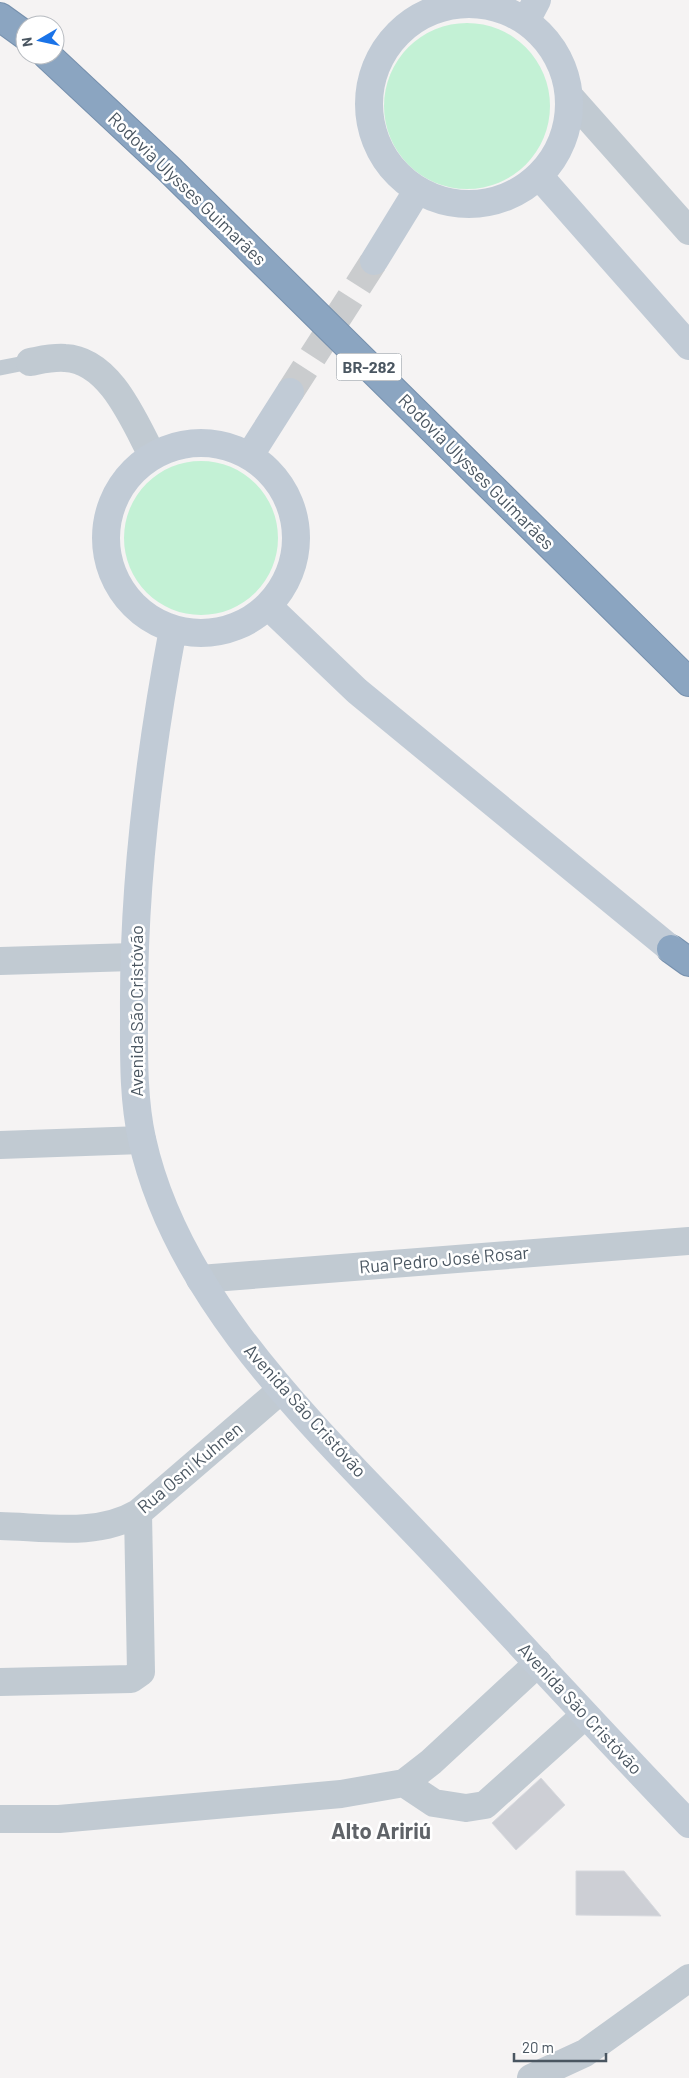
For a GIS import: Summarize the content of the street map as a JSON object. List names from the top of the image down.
{
  "streets": {
    "highway": ["Rodovia Ulysses Guimarães", "BR-282"],
    "main road": ["Avenida São Cristóvão"],
    "street": ["Rua Pedro José Rosar", "Rua Osni Kuhnen"]
  },
  "crossings": [
    ["Avenida São Cristóvão", "Rua Pedro José Rosar"],
    ["Avenida São Cristóvão", "Rua Osni Kuhnen"]
  ],
  "districts": ["Alto Aririú"],
  "scale_bar": "20 m",
  "north": "left"
}
